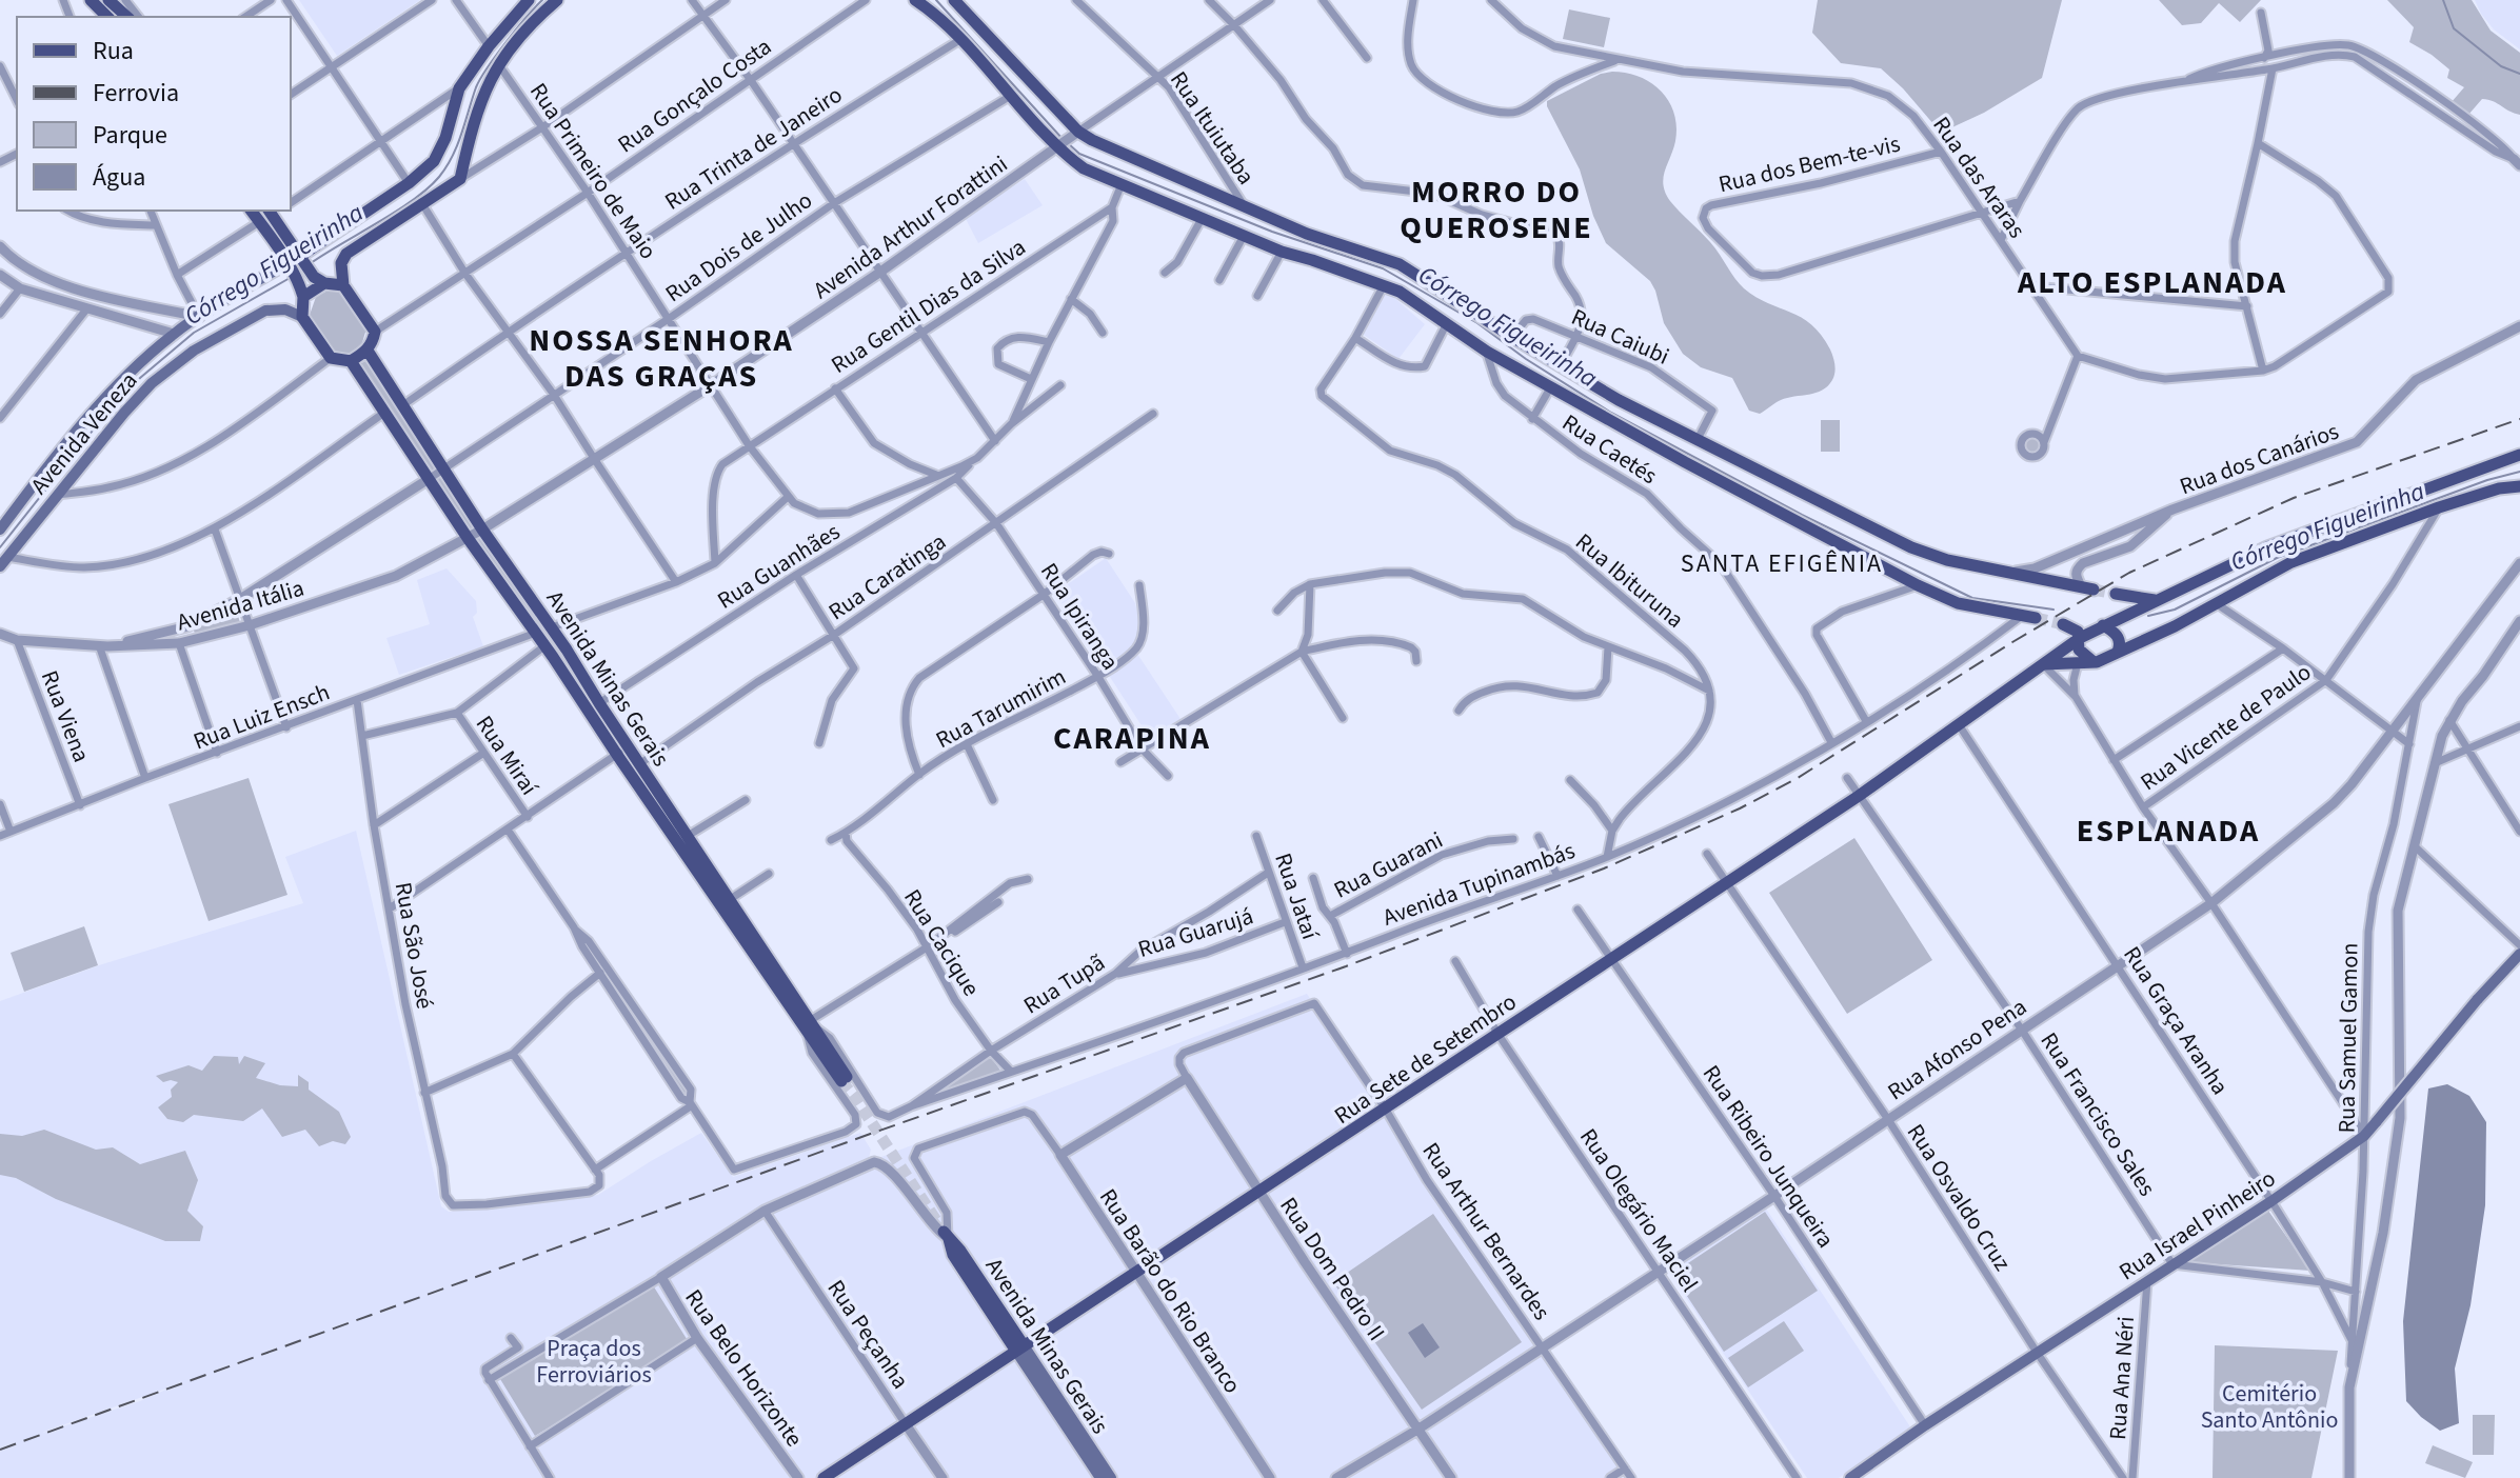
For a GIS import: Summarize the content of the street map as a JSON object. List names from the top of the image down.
{
  "streets": {
    "main road": [
      "Avenida Veneza",
      "Avenida Minas Gerais",
      "Rua Sete de Setembro",
      "Rua Israel Pinheiro"
    ],
    "street": [
      "Rua Gonçalo Costa",
      "Rua Ituiutaba",
      "Rua Trinta de Janeiro",
      "Rua dos Bem-te-vis",
      "Rua Primeiro de Maio",
      "Rua das Araras",
      "Avenida Arthur Forattini",
      "Rua Dois de Julho",
      "Rua Gentil Dias da Silva",
      "Rua Caiubi",
      "Rua Caetés",
      "Rua dos Canários",
      "Rua Guanhães",
      "Rua Caratinga",
      "Rua Ibituruna",
      "Avenida Itália",
      "Rua Ipiranga",
      "Rua Tarumirim",
      "Rua Viena",
      "Rua Luiz Ensch",
      "Rua Vicente de Paulo",
      "Rua Miraí",
      "Rua Guarani",
      "Avenida Tupinambás",
      "Rua Jataí",
      "Rua Guarujá",
      "Rua Cacique",
      "Rua São José",
      "Rua Tupã",
      "Rua Graça Aranha",
      "Rua Samuel Gamon",
      "Rua Afonso Pena",
      "Rua Francisco Sales",
      "Rua Ribeiro Junqueira",
      "Rua Osvaldo Cruz",
      "Rua Olegário Maciel",
      "Rua Arthur Bernardes",
      "Rua Dom Pedro II",
      "Rua Barão do Rio Branco",
      "Rua Peçanha",
      "Rua Belo Horizonte",
      "Rua Ana Néri"
    ]
  },
  "crossings": [
    ["Rua Gonçalo Costa", "Rua Primeiro de Maio"],
    ["Rua Gonçalo Costa", "Avenida Veneza"],
    ["Rua Gonçalo Costa", "Avenida Minas Gerais"],
    ["Rua Trinta de Janeiro", "Rua Primeiro de Maio"],
    ["Rua Trinta de Janeiro", "Avenida Minas Gerais"],
    ["Rua dos Bem-te-vis", "Rua das Araras"],
    ["Rua Primeiro de Maio", "Avenida Arthur Forattini"],
    ["Rua Primeiro de Maio", "Rua Dois de Julho"],
    ["Rua Primeiro de Maio", "Rua Gentil Dias da Silva"],
    ["Avenida Arthur Forattini", "Avenida Itália"],
    ["Avenida Arthur Forattini", "Avenida Minas Gerais"],
    ["Rua Dois de Julho", "Avenida Itália"],
    ["Rua Dois de Julho", "Avenida Minas Gerais"],
    ["Avenida Veneza", "Avenida Minas Gerais"],
    ["Rua Caetés", "Avenida Tupinambás"],
    ["Rua Guanhães", "Rua Ipiranga"],
    ["Rua Guanhães", "Avenida Minas Gerais"],
    ["Rua Caratinga", "Rua Ipiranga"],
    ["Rua Caratinga", "Avenida Minas Gerais"],
    ["Avenida Itália", "Avenida Minas Gerais"],
    ["Avenida Itália", "Rua Viena"],
    ["Rua Ipiranga", "Rua Tarumirim"],
    ["Avenida Minas Gerais", "Rua Luiz Ensch"],
    ["Avenida Minas Gerais", "Rua Tupã"],
    ["Avenida Minas Gerais", "Rua Sete de Setembro"],
    ["Avenida Minas Gerais", "Rua Barão do Rio Branco"],
    ["Avenida Minas Gerais", "Rua Peçanha"],
    ["Rua Tarumirim", "Rua Cacique"],
    ["Rua Viena", "Rua Luiz Ensch"],
    ["Rua Luiz Ensch", "Rua São José"],
    ["Rua Vicente de Paulo", "Rua Sete de Setembro"],
    ["Avenida Tupinambás", "Rua Jataí"],
    ["Avenida Tupinambás", "Rua Cacique"],
    ["Avenida Tupinambás", "Rua Tupã"],
    ["Rua Jataí", "Rua Guarujá"],
    ["Rua Jataí", "Rua Tupã"],
    ["Rua Guarujá", "Rua Tupã"],
    ["Rua Cacique", "Rua Tupã"],
    ["Rua Graça Aranha", "Rua Samuel Gamon"],
    ["Rua Graça Aranha", "Rua Afonso Pena"],
    ["Rua Graça Aranha", "Rua Sete de Setembro"],
    ["Rua Graça Aranha", "Rua Israel Pinheiro"],
    ["Rua Samuel Gamon", "Rua Afonso Pena"],
    ["Rua Samuel Gamon", "Rua Israel Pinheiro"],
    ["Rua Afonso Pena", "Rua Francisco Sales"],
    ["Rua Afonso Pena", "Rua Ribeiro Junqueira"],
    ["Rua Afonso Pena", "Rua Osvaldo Cruz"],
    ["Rua Afonso Pena", "Rua Olegário Maciel"],
    ["Rua Afonso Pena", "Rua Arthur Bernardes"],
    ["Rua Afonso Pena", "Rua Dom Pedro II"],
    ["Rua Sete de Setembro", "Rua Francisco Sales"],
    ["Rua Sete de Setembro", "Rua Ribeiro Junqueira"],
    ["Rua Sete de Setembro", "Rua Osvaldo Cruz"],
    ["Rua Sete de Setembro", "Rua Olegário Maciel"],
    ["Rua Sete de Setembro", "Rua Arthur Bernardes"],
    ["Rua Sete de Setembro", "Rua Dom Pedro II"],
    ["Rua Sete de Setembro", "Rua Barão do Rio Branco"],
    ["Rua Sete de Setembro", "Rua Peçanha"],
    ["Rua Francisco Sales", "Rua Israel Pinheiro"],
    ["Rua Ribeiro Junqueira", "Rua Israel Pinheiro"],
    ["Rua Osvaldo Cruz", "Rua Israel Pinheiro"],
    ["Rua Israel Pinheiro", "Rua Ana Néri"],
    ["Rua Arthur Bernardes", "Rua Dom Pedro II"]
  ],
  "districts": [
    "MORRO DO QUEROSENE",
    "ALTO ESPLANADA",
    "NOSSA SENHORA DAS GRAÇAS",
    "SANTA EFIGÊNIA",
    "CARAPINA",
    "ESPLANADA"
  ],
  "water": ["Córrego Figueirinha"],
  "parks": ["Praça dos Ferroviários", "Cemitério Santo Antônio"],
  "legend": [
    "Rua",
    "Ferrovia",
    "Parque",
    "Água"
  ]
}
